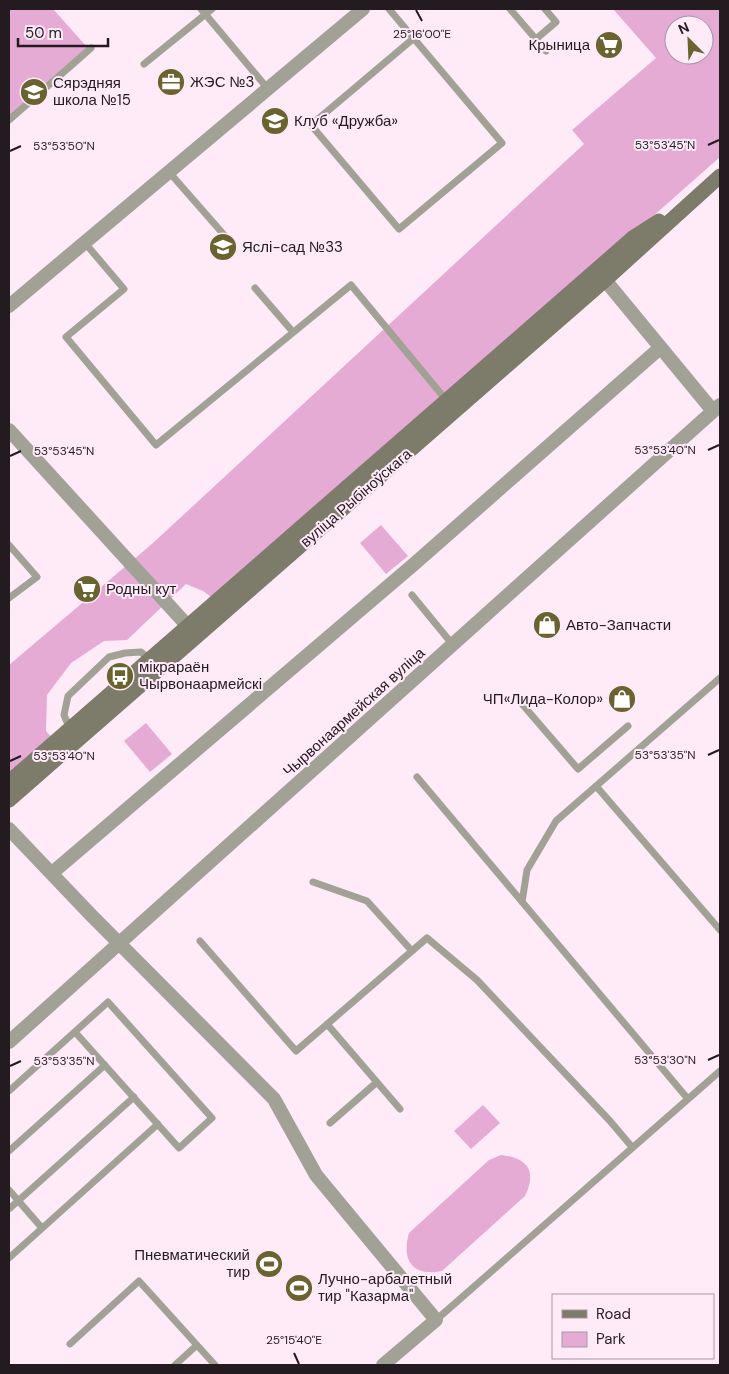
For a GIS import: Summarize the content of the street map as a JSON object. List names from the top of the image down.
{
  "streets": {
    "main road": ["вуліца Рыбіноўскага"],
    "street": ["Чырвонаармейская вуліца"]
  },
  "places": {
    "supermarket": ["Крыница", "Родны кут"],
    "office": ["ЖЭС №3"],
    "school or university": ["Сярэдняя школа №15", "Клуб «Дружба»", "Яслі-сад №33"],
    "shop": ["Авто-Запчасти", "ЧП«Лида-Колор»"],
    "bus stop": ["мікрараён Чырвонаармейскі"],
    "sports": ["Пневматический тир", "Лучно-арбалетный тир \"Казарма\""]
  },
  "legend": ["Road", "Park"],
  "scale_bar": "50 m",
  "north": "top left",
  "coordinates": [
    "25°16'00\"E",
    "53°53'45\"N",
    "53°53'50\"N",
    "53°53'40\"N",
    "53°53'35\"N",
    "53°53'30\"N",
    "25°15'40\"E"
  ]
}
